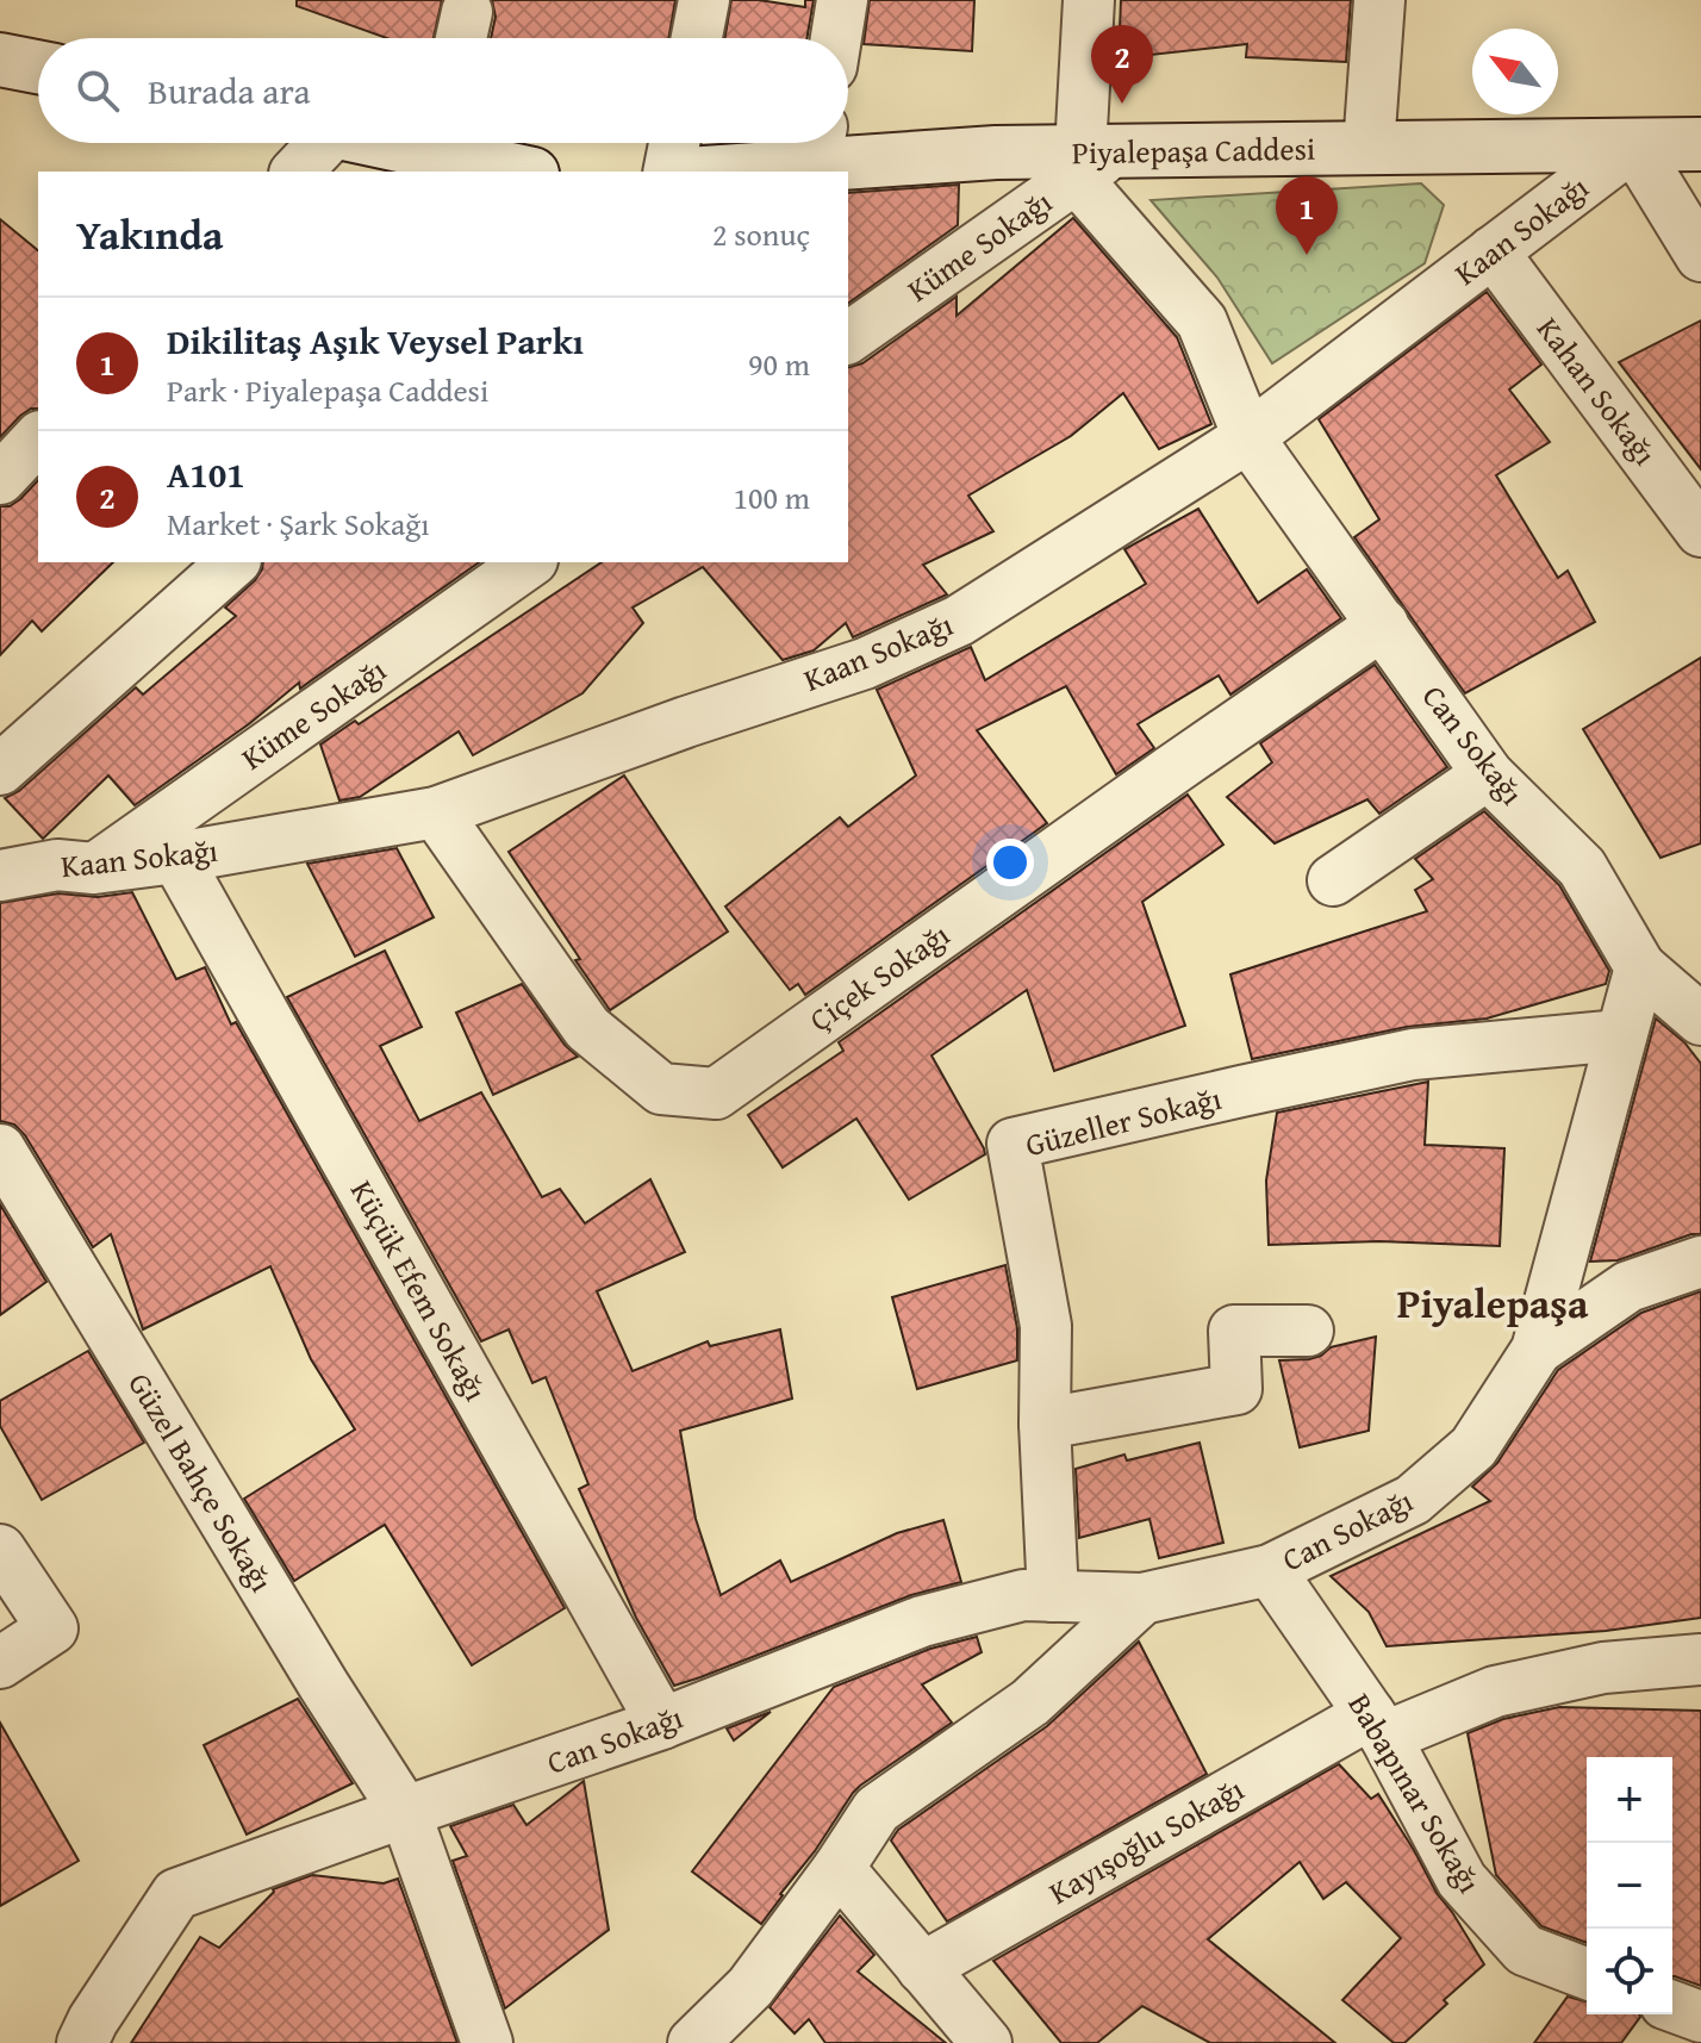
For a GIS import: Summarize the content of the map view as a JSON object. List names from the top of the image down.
{
  "streets": {
    "street": [
      "Piyalepaşa Caddesi",
      "Kaan Sokağı",
      "Küme Sokağı",
      "Kahan Sokağı",
      "Can Sokağı",
      "Çiçek Sokağı",
      "Güzeller Sokağı",
      "Küçük Efem Sokağı",
      "Güzel Bahçe Sokağı",
      "Babapınar Sokağı",
      "Kayışoğlu Sokağı"
    ]
  },
  "crossings": [
    ["Piyalepaşa Caddesi", "Kaan Sokağı"],
    ["Piyalepaşa Caddesi", "Küme Sokağı"],
    ["Piyalepaşa Caddesi", "Can Sokağı"],
    ["Kaan Sokağı", "Küme Sokağı"],
    ["Kaan Sokağı", "Kahan Sokağı"],
    ["Kaan Sokağı", "Can Sokağı"],
    ["Kaan Sokağı", "Çiçek Sokağı"],
    ["Kaan Sokağı", "Küçük Efem Sokağı"],
    ["Küme Sokağı", "Can Sokağı"],
    ["Can Sokağı", "Çiçek Sokağı"],
    ["Can Sokağı", "Güzeller Sokağı"],
    ["Can Sokağı", "Küçük Efem Sokağı"],
    ["Can Sokağı", "Güzel Bahçe Sokağı"],
    ["Can Sokağı", "Babapınar Sokağı"],
    ["Babapınar Sokağı", "Kayışoğlu Sokağı"]
  ],
  "districts": ["Piyalepaşa"],
  "north": "top left",
  "page": {
    "pins": ["2", "1"],
    "search": "Burada ara",
    "heading": ["Yakında", "2 sonuç"],
    "list": [
      {
        "mark": "1",
        "name": "Dikilitaş Aşık Veysel Parkı",
        "note": "Park · Piyalepaşa Caddesi",
        "value": "90 m"
      },
      {
        "mark": "2",
        "name": "A101",
        "note": "Market · Şark Sokağı",
        "value": "100 m"
      }
    ],
    "map_buttons": ["+", "−"]
  }
}
